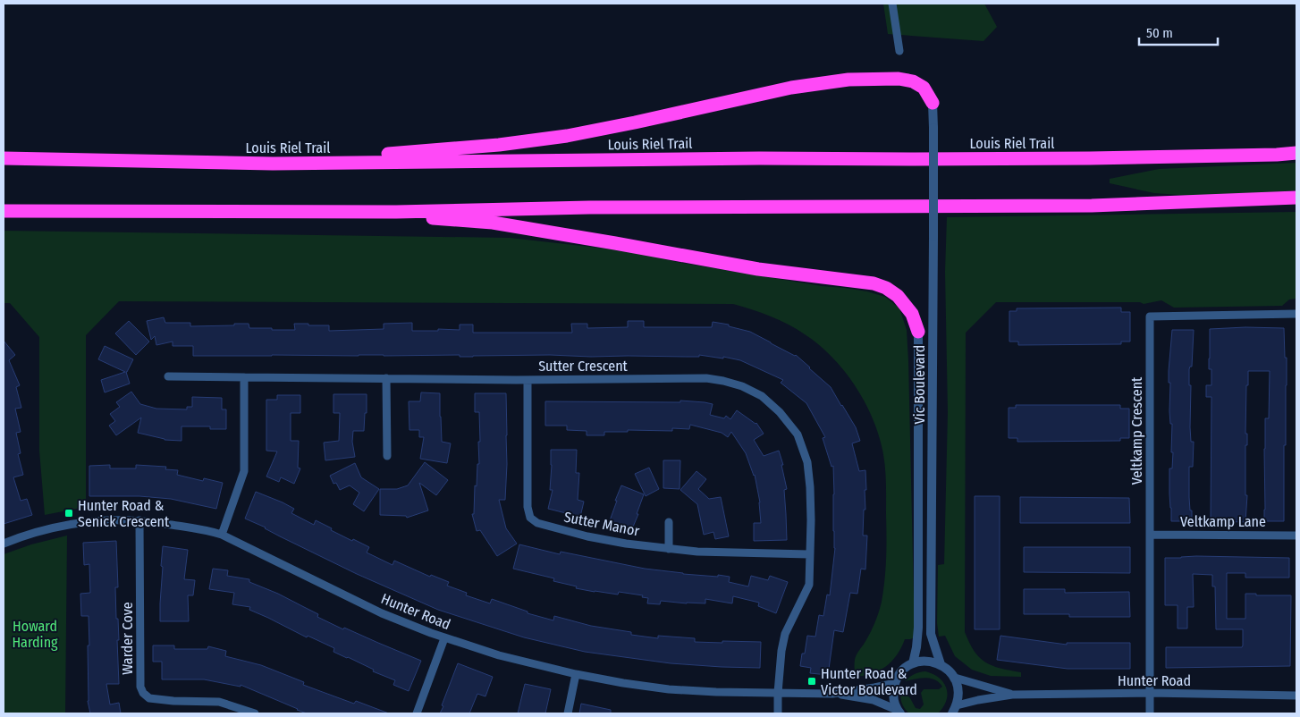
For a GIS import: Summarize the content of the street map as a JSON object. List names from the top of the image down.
{
  "streets": {
    "highway": ["Louis Riel Trail"],
    "street": [
      "Sutter Crescent",
      "Vic Boulevard",
      "Veltkamp Crescent",
      "Veltkamp Lane",
      "Sutter Manor",
      "Hunter Road",
      "Warder Cove"
    ]
  },
  "crossings": [
    ["Sutter Crescent", "Sutter Manor"],
    ["Sutter Crescent", "Hunter Road"],
    ["Veltkamp Crescent", "Veltkamp Lane"],
    ["Veltkamp Crescent", "Hunter Road"],
    ["Hunter Road", "Warder Cove"]
  ],
  "parks": ["Howard Harding"],
  "places": {
    "transit": ["Hunter Road & Senick Crescent", "Hunter Road & Victor Boulevard"]
  },
  "scale_bar": "50 m"
}
